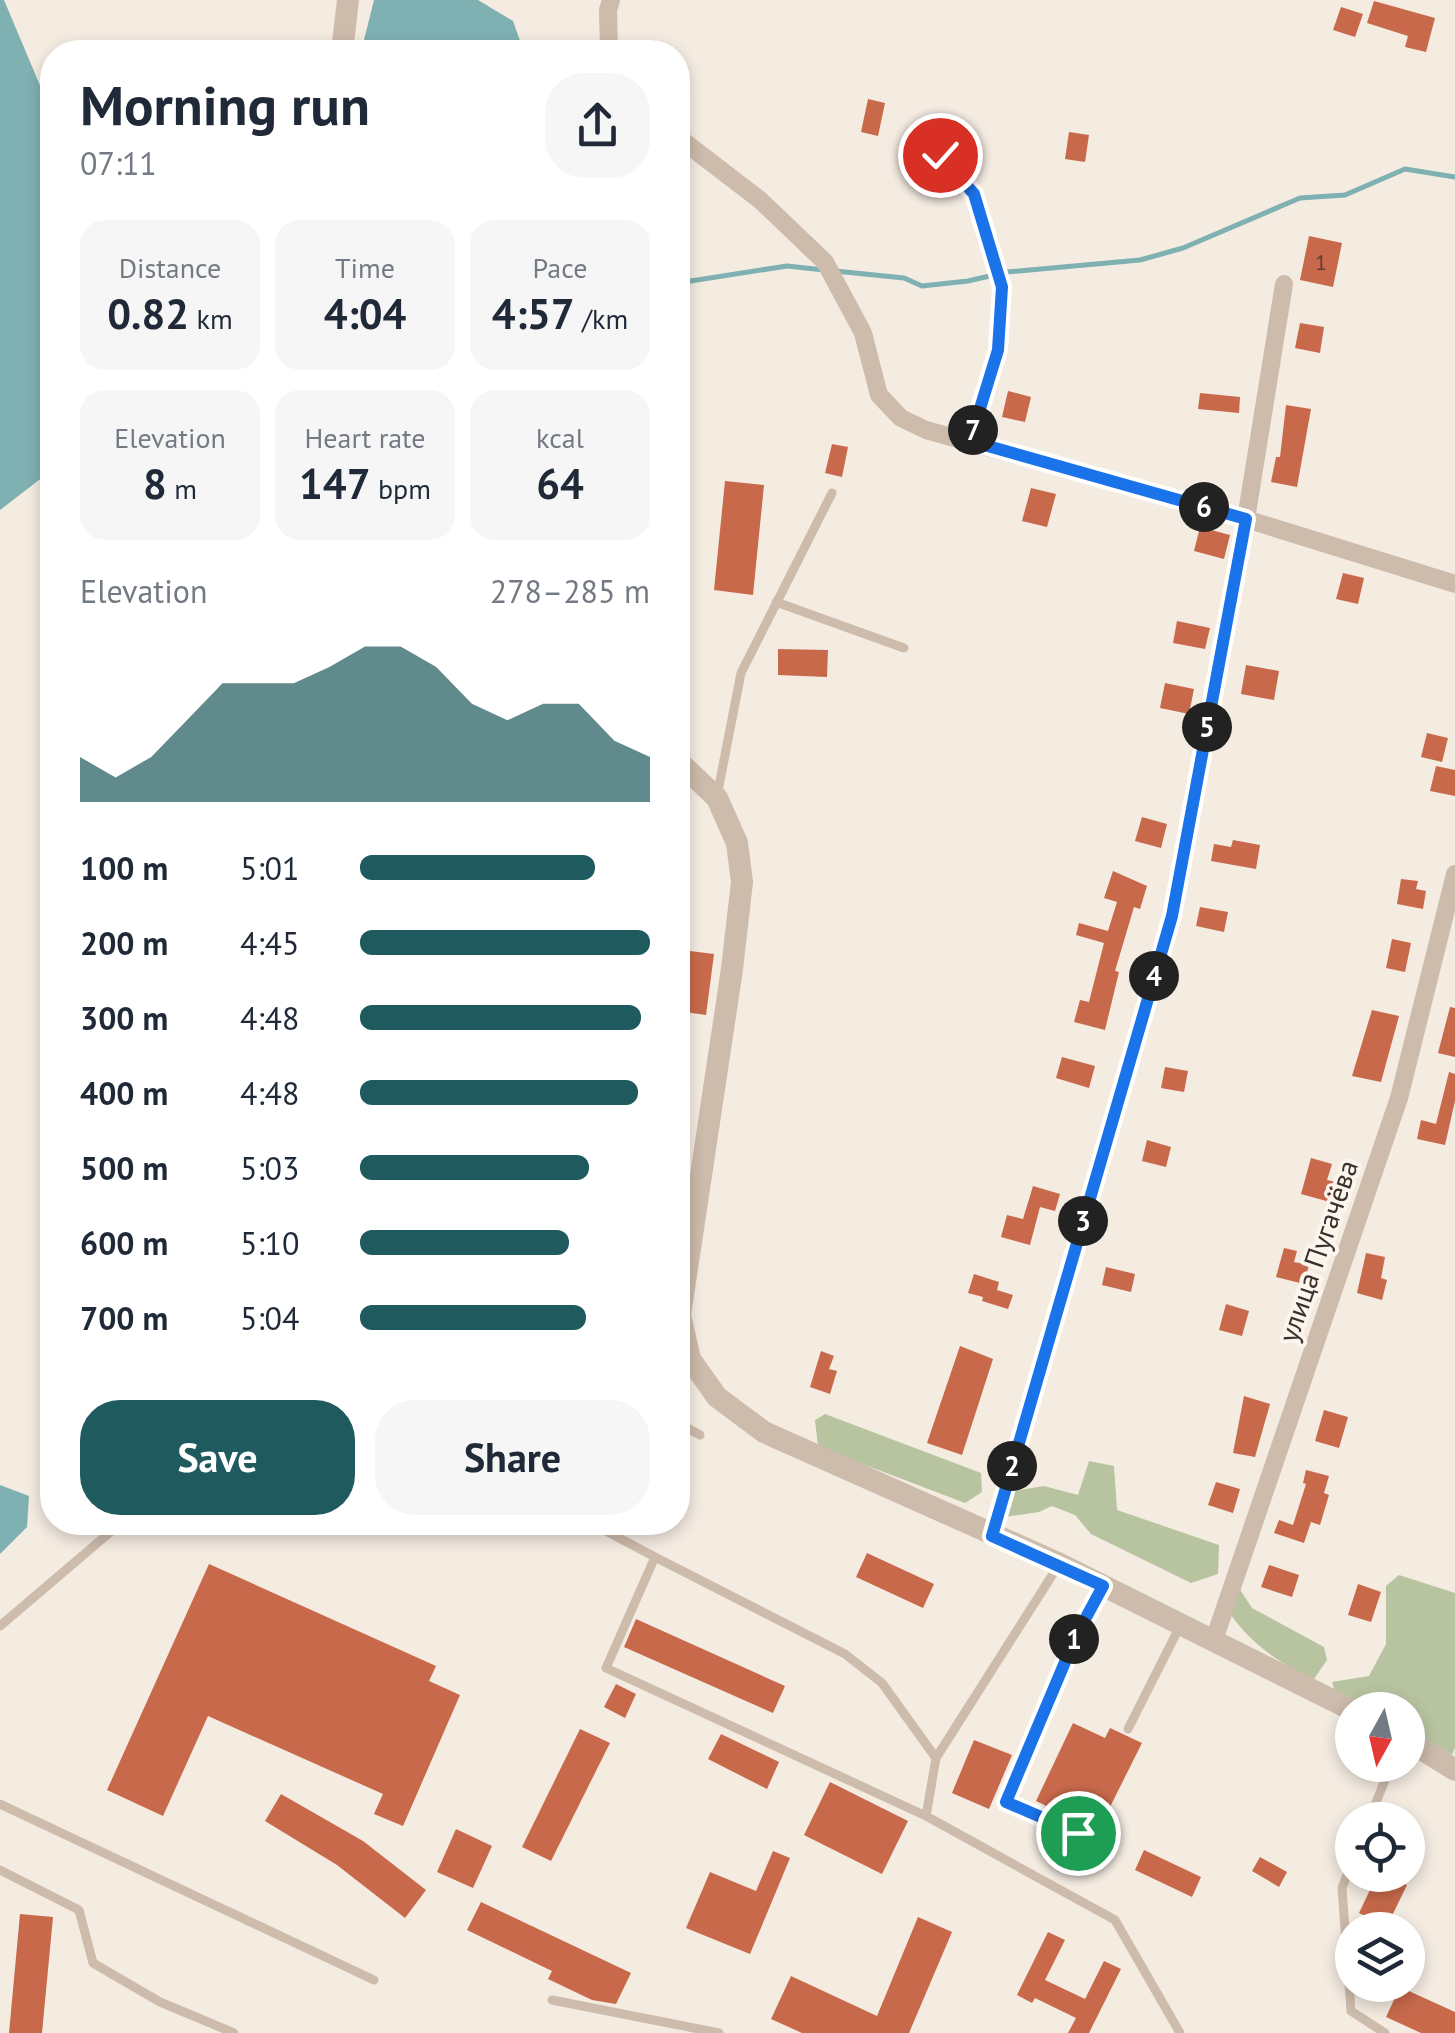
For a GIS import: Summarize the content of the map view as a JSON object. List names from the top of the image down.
{
  "streets": {
    "street": ["улица Пугачёва"]
  },
  "house_numbers": ["1"],
  "north": "bottom",
  "page": {
    "heading": ["Morning run", "07:11"],
    "stats": [
      ["Distance", "0.82 km"],
      ["Time", "4:04"],
      ["Pace", "4:57 /km"],
      ["Elevation", "8 m"],
      ["Heart rate", "147 bpm"],
      ["kcal", "64"]
    ],
    "pins": [
      "7",
      "6",
      "5",
      "4",
      "3",
      "2",
      "1"
    ],
    "chart": ["Elevation", "278–285 m"],
    "list": [
      {
        "name": "100 m",
        "note": "5:01"
      },
      {
        "name": "200 m",
        "note": "4:45"
      },
      {
        "name": "300 m",
        "note": "4:48"
      },
      {
        "name": "400 m",
        "note": "4:48"
      },
      {
        "name": "500 m",
        "note": "5:03"
      },
      {
        "name": "600 m",
        "note": "5:10"
      },
      {
        "name": "700 m",
        "note": "5:04"
      }
    ],
    "buttons": ["Save", "Share"]
  }
}
